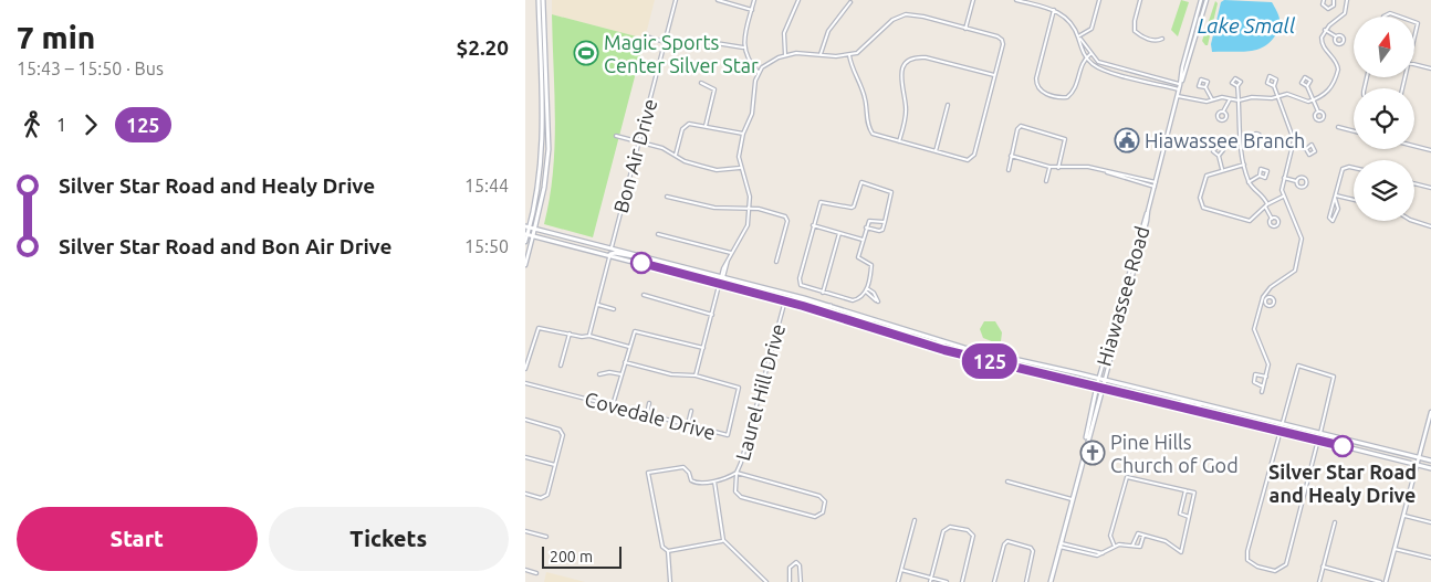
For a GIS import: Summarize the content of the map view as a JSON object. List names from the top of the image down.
{
  "streets": {
    "main road": ["Hiawassee Road"],
    "street": ["Bon Air Drive", "Laurel Hill Drive", "Covedale Drive"]
  },
  "water": ["Lake Small"],
  "places": {
    "sports": ["Magic Sports Center Silver Star"],
    "public building": ["Hiawassee Branch"],
    "other": ["Silver Star Road and Healy Drive"],
    "church": ["Pine Hills Church of God"]
  },
  "lines": ["bus line 125"],
  "scale_bar": "200 m",
  "north": "top",
  "page": {
    "heading": ["7 min", "15:43 – 15:50 · Bus", "$2.20"],
    "on_map": "125",
    "legs": ["1", "125"],
    "list": [
      {
        "name": "Silver Star Road and Healy Drive",
        "value": "15:44"
      },
      {
        "name": "Silver Star Road and Bon Air Drive",
        "value": "15:50"
      }
    ],
    "buttons": ["Start", "Tickets"],
    "scale": "200 m"
  }
}
